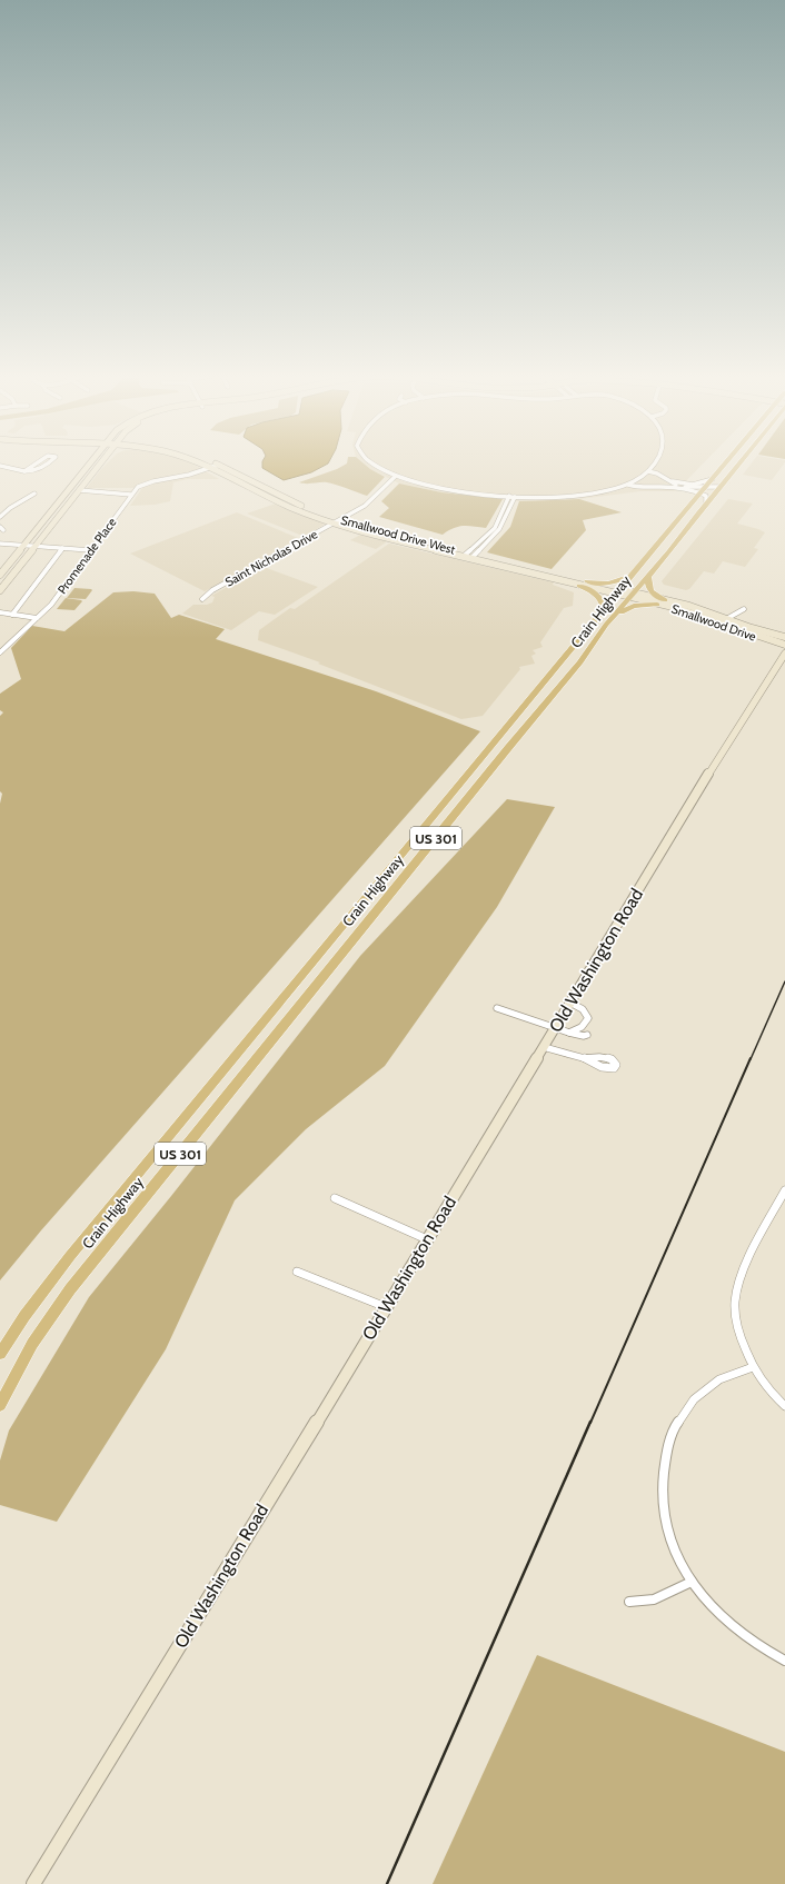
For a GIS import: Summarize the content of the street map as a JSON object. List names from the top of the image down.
{
  "streets": {
    "highway": ["Crain Highway", "US 301"],
    "main road": ["Smallwood Drive West", "Smallwood Drive", "Old Washington Road"],
    "street": ["Promenade Place", "Saint Nicholas Drive"]
  },
  "crossings": [
    ["Smallwood Drive West", "Promenade Place"],
    ["Smallwood Drive West", "Saint Nicholas Drive"],
    ["Smallwood Drive West", "Crain Highway"],
    ["Smallwood Drive West", "Smallwood Drive"],
    ["Crain Highway", "Smallwood Drive"]
  ]
}
